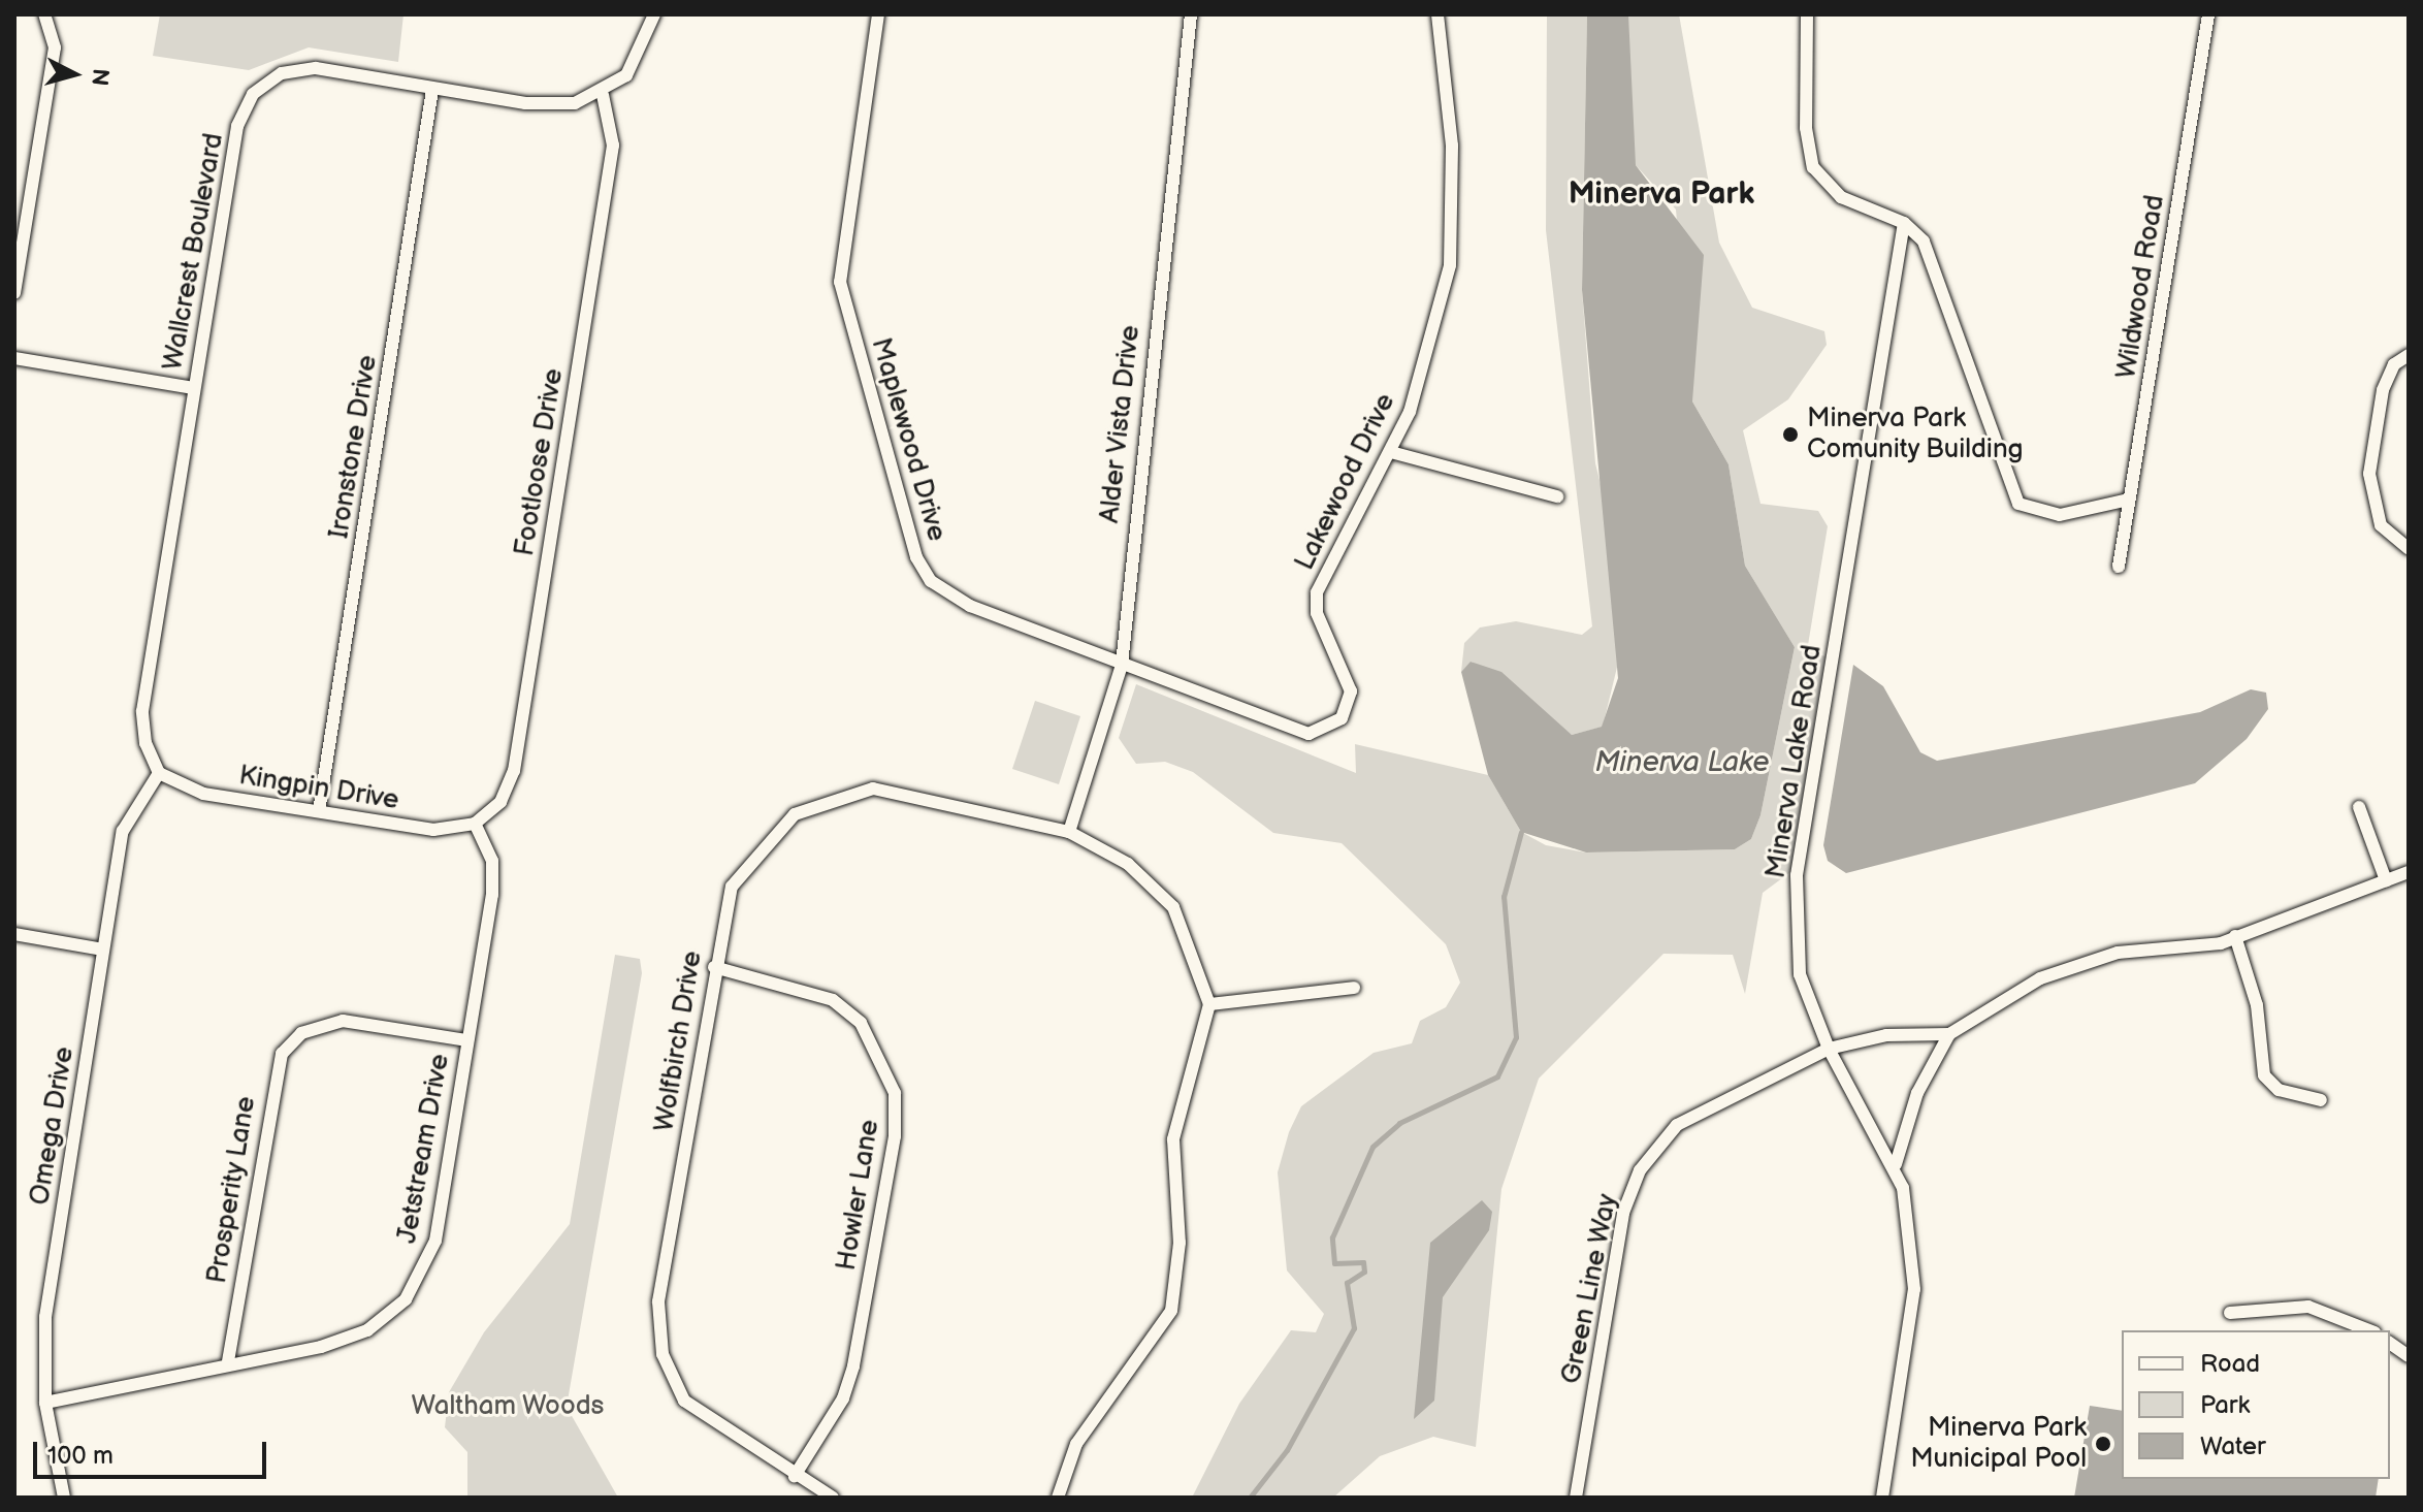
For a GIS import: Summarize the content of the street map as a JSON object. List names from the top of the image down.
{
  "streets": {
    "street": [
      "Wallcrest Boulevard",
      "Wildwood Road",
      "Alder Vista Drive",
      "Maplewood Drive",
      "Ironstone Drive",
      "Footloose Drive",
      "Lakewood Drive",
      "Minerva Lake Road",
      "Kingpin Drive",
      "Wolfbirch Drive",
      "Omega Drive",
      "Jetstream Drive",
      "Prosperity Lane",
      "Howler Lane",
      "Green Line Way"
    ]
  },
  "crossings": [
    ["Wallcrest Boulevard", "Ironstone Drive"],
    ["Wallcrest Boulevard", "Footloose Drive"],
    ["Wallcrest Boulevard", "Kingpin Drive"],
    ["Wallcrest Boulevard", "Omega Drive"],
    ["Alder Vista Drive", "Maplewood Drive"],
    ["Alder Vista Drive", "Wolfbirch Drive"],
    ["Maplewood Drive", "Lakewood Drive"],
    ["Ironstone Drive", "Kingpin Drive"],
    ["Footloose Drive", "Kingpin Drive"],
    ["Footloose Drive", "Jetstream Drive"],
    ["Minerva Lake Road", "Green Line Way"],
    ["Kingpin Drive", "Omega Drive"],
    ["Kingpin Drive", "Jetstream Drive"],
    ["Wolfbirch Drive", "Howler Lane"],
    ["Omega Drive", "Jetstream Drive"],
    ["Jetstream Drive", "Prosperity Lane"]
  ],
  "districts": ["Minerva Park"],
  "water": ["Minerva Lake"],
  "parks": ["Waltham Woods"],
  "places": ["Minerva Park Comunity Building", "Minerva Park Municipal Pool"],
  "legend": ["Road", "Park", "Water"],
  "scale_bar": "100 m",
  "north": "right"
}
